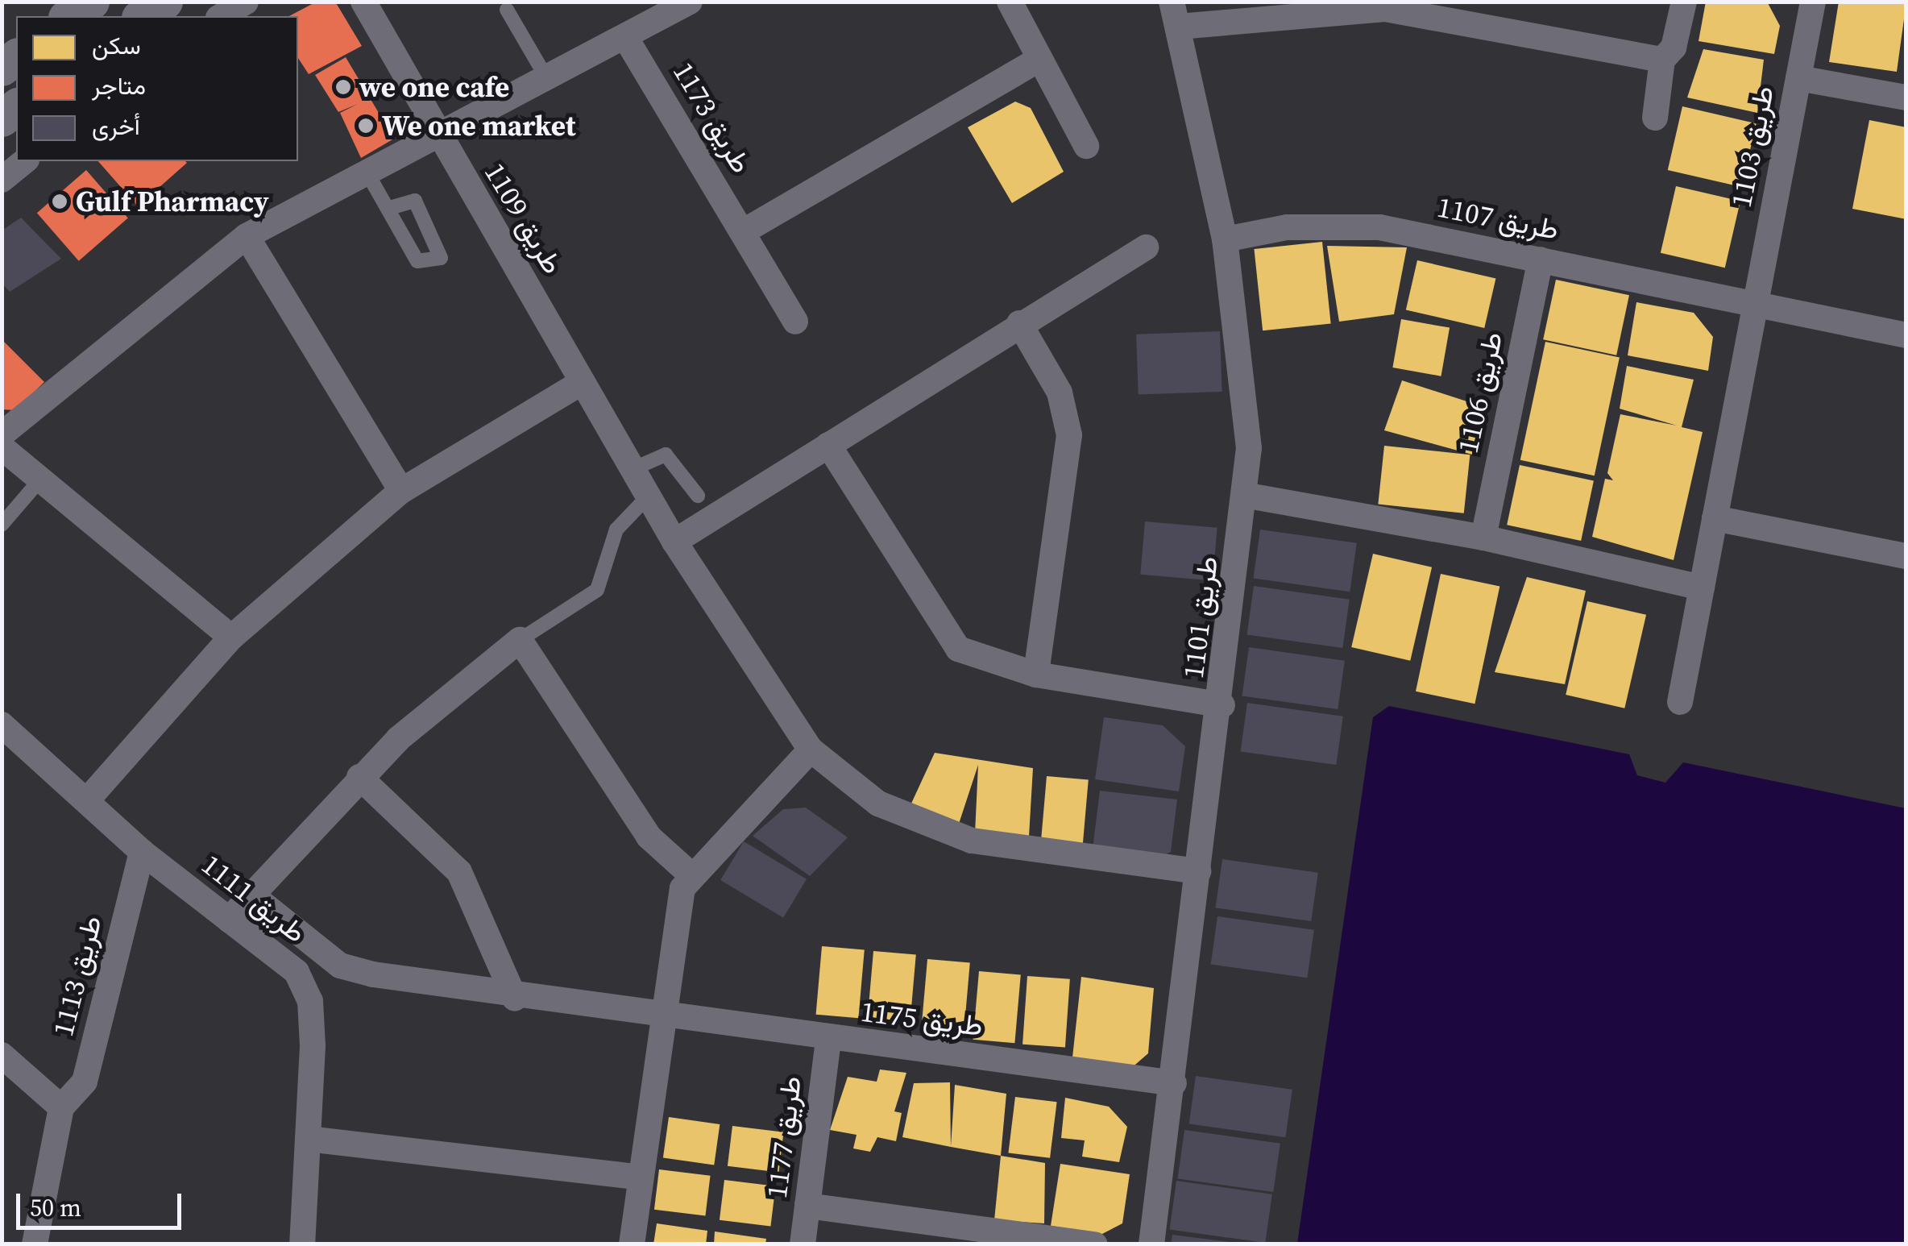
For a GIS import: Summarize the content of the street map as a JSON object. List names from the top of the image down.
{
  "streets": {
    "street": [
      "طريق 1173",
      "طريق 1103",
      "طريق 1109",
      "طريق 1107",
      "طريق 1106",
      "طريق 1101",
      "طريق 1111",
      "طريق 1113",
      "طريق 1175",
      "طريق 1177"
    ]
  },
  "crossings": [
    ["طريق 1103", "طريق 1107"],
    ["طريق 1109", "طريق 1101"],
    ["طريق 1107", "طريق 1106"],
    ["طريق 1107", "طريق 1101"],
    ["طريق 1101", "طريق 1175"],
    ["طريق 1111", "طريق 1113"],
    ["طريق 1175", "طريق 1177"]
  ],
  "places": ["we one cafe", "We one market", "Gulf Pharmacy"],
  "legend": ["سكن", "متاجر", "أخرى"],
  "scale_bar": "50 m"
}
